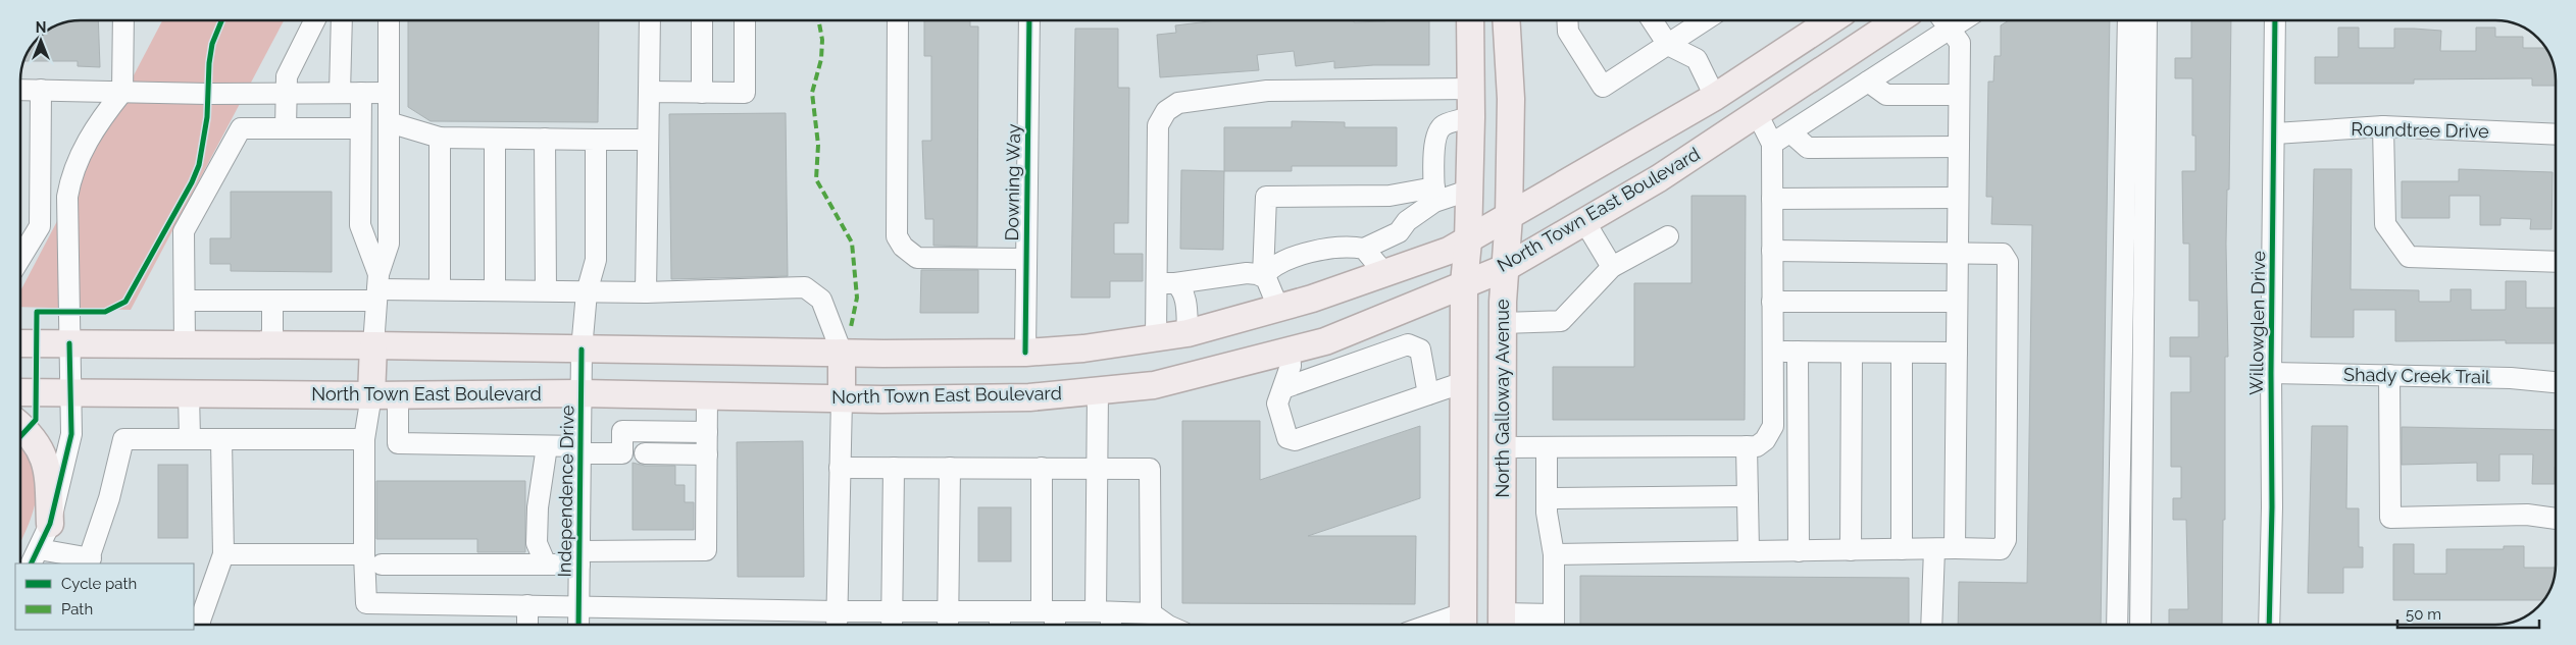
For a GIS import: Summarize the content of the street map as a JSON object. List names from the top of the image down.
{
  "streets": {
    "main road": ["North Town East Boulevard", "North Galloway Avenue"],
    "street": [
      "Roundtree Drive",
      "Downing Way",
      "Willowglen Drive",
      "Shady Creek Trail",
      "Independence Drive"
    ]
  },
  "crossings": [
    ["Roundtree Drive", "Willowglen Drive"],
    ["North Town East Boulevard", "North Galloway Avenue"],
    ["North Town East Boulevard", "Independence Drive"],
    ["Willowglen Drive", "Shady Creek Trail"]
  ],
  "legend": ["Cycle path", "Path"],
  "scale_bar": "50 m",
  "north": "top"
}
